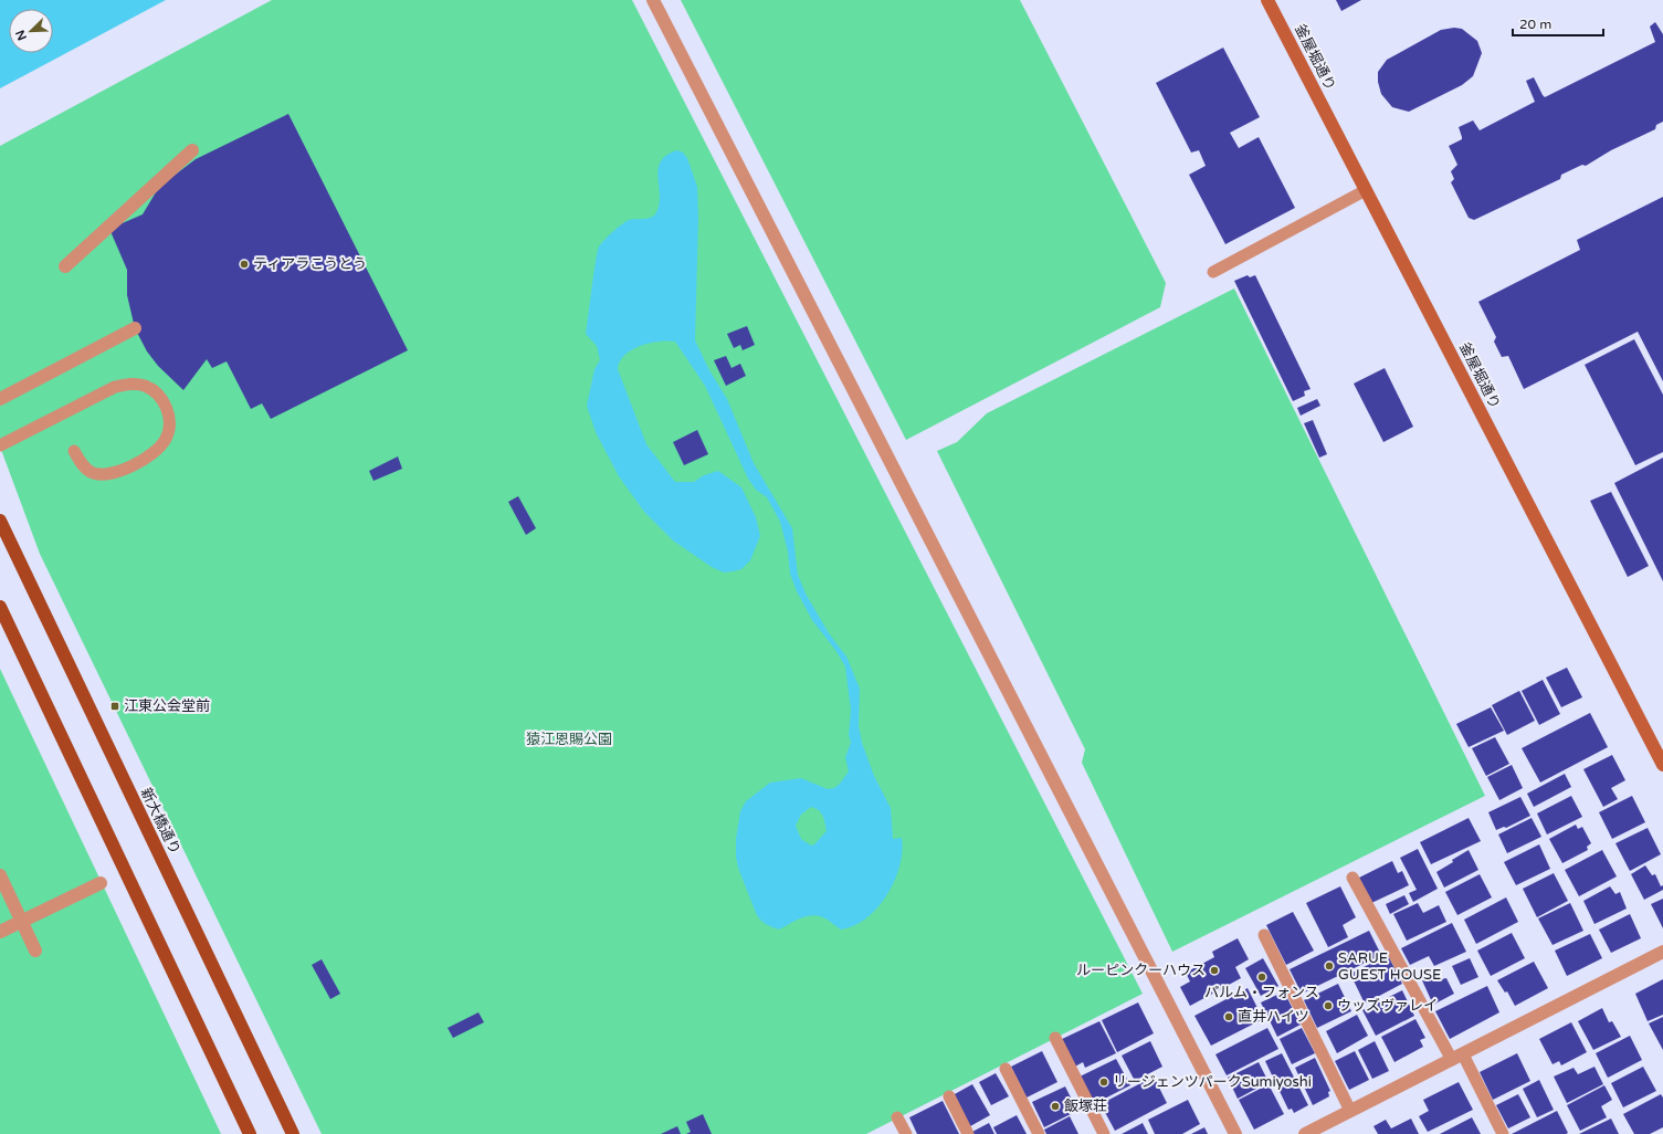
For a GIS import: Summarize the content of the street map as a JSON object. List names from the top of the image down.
{
  "streets": {
    "main road": ["新大橋通り"],
    "street": ["釜屋堀通り"]
  },
  "parks": ["猿江恩賜公園"],
  "places": {
    "other": [
      "ティアラこうとう",
      "SARUE GUEST HOUSE",
      "ルーピンクーハウス",
      "パルム・フォンス",
      "ウッズヴァレイ",
      "直井ハイツ",
      "リージェンツパークSumiyoshi",
      "飯塚荘"
    ],
    "transit": ["江東公会堂前"]
  },
  "scale_bar": "20 m",
  "north": "bottom left"
}
